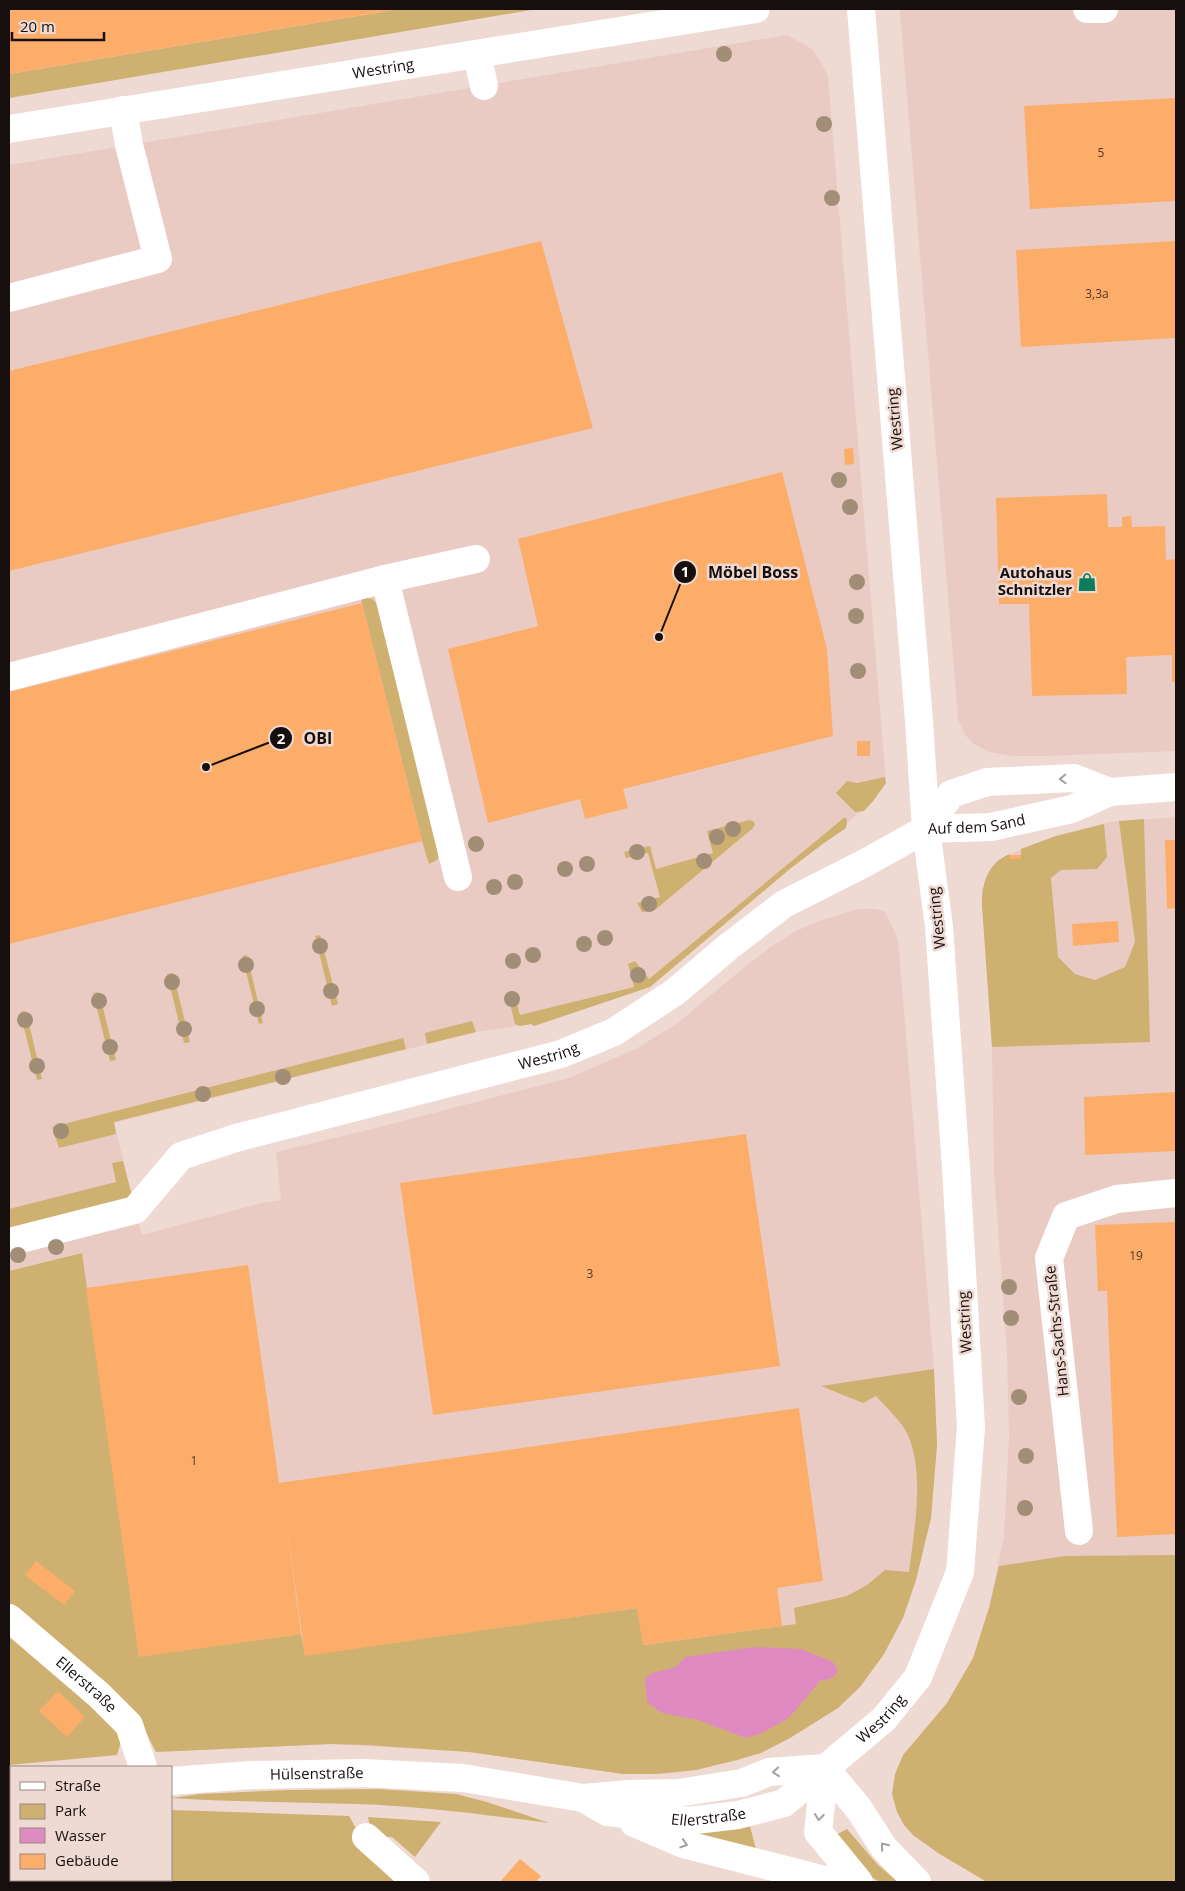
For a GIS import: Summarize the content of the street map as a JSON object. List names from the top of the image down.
{
  "streets": {
    "main road": [
      "Westring",
      "Auf dem Sand",
      "Hans-Sachs-Straße",
      "Ellerstraße",
      "Hülsenstraße"
    ]
  },
  "crossings": [
    ["Westring", "Auf dem Sand"],
    ["Westring", "Ellerstraße"],
    ["Ellerstraße", "Hülsenstraße"]
  ],
  "places": {
    "shop": ["Autohaus Schnitzler"],
    "other": ["Möbel Boss", "OBI"]
  },
  "house_numbers": [
    "5",
    "3,3a",
    "19",
    "3",
    "1"
  ],
  "legend": [
    "Straße",
    "Park",
    "Wasser",
    "Gebäude"
  ],
  "scale_bar": "20 m"
}
